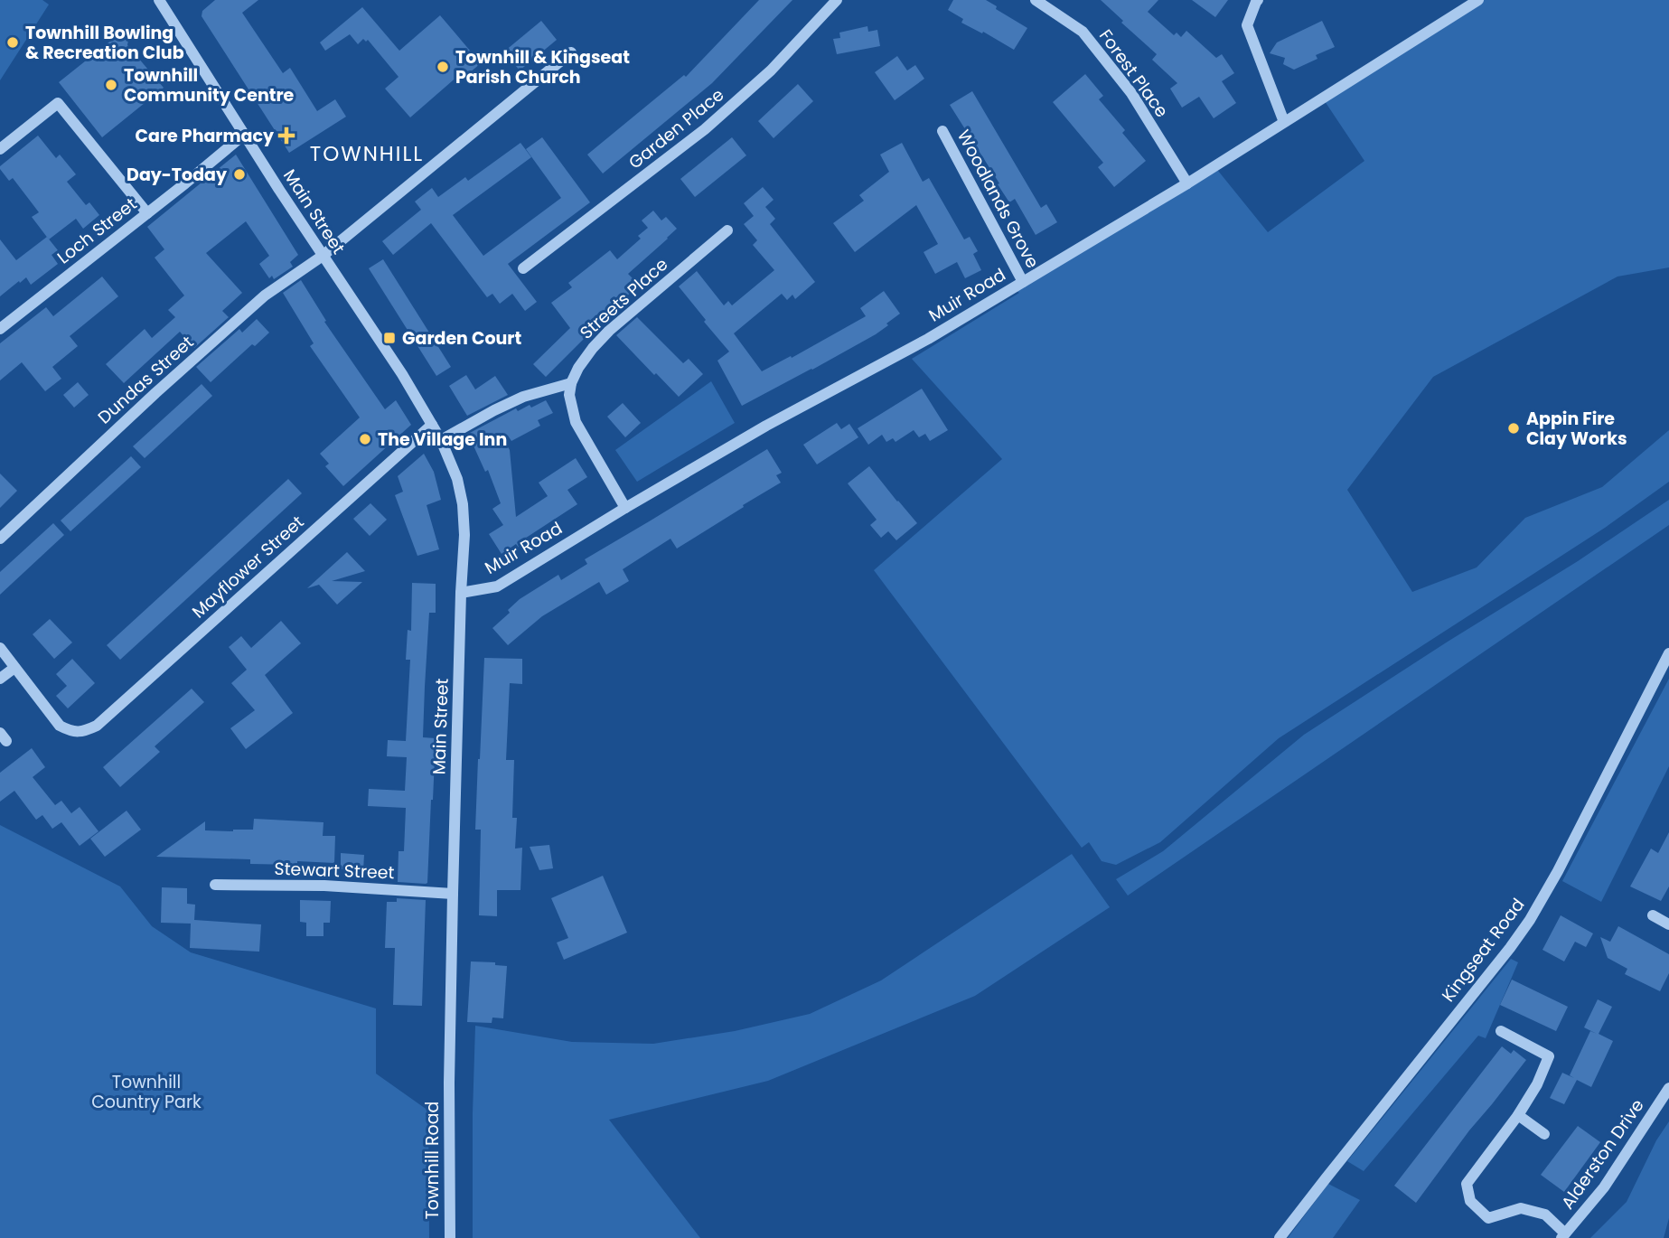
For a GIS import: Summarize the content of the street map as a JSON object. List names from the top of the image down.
{
  "streets": {
    "street": [
      "Forest Place",
      "Garden Place",
      "Woodlands Grove",
      "Main Street",
      "Loch Street",
      "Muir Road",
      "Streets Place",
      "Dundas Street",
      "Mayflower Street",
      "Stewart Street",
      "Kingseat Road",
      "Alderston Drive",
      "Townhill Road"
    ]
  },
  "crossings": [
    ["Forest Place", "Muir Road"],
    ["Woodlands Grove", "Muir Road"],
    ["Main Street", "Loch Street"],
    ["Main Street", "Muir Road"],
    ["Main Street", "Dundas Street"],
    ["Main Street", "Mayflower Street"],
    ["Main Street", "Stewart Street"],
    ["Main Street", "Townhill Road"]
  ],
  "districts": ["TOWNHILL"],
  "parks": ["Townhill Country Park"],
  "places": {
    "other": [
      "Townhill Bowling & Recreation Club",
      "Townhill & Kingseat Parish Church",
      "Townhill Community Centre",
      "Day-Today",
      "Appin Fire Clay Works",
      "The Village Inn"
    ],
    "health": ["Care Pharmacy"],
    "transit": ["Garden Court"]
  }
}
